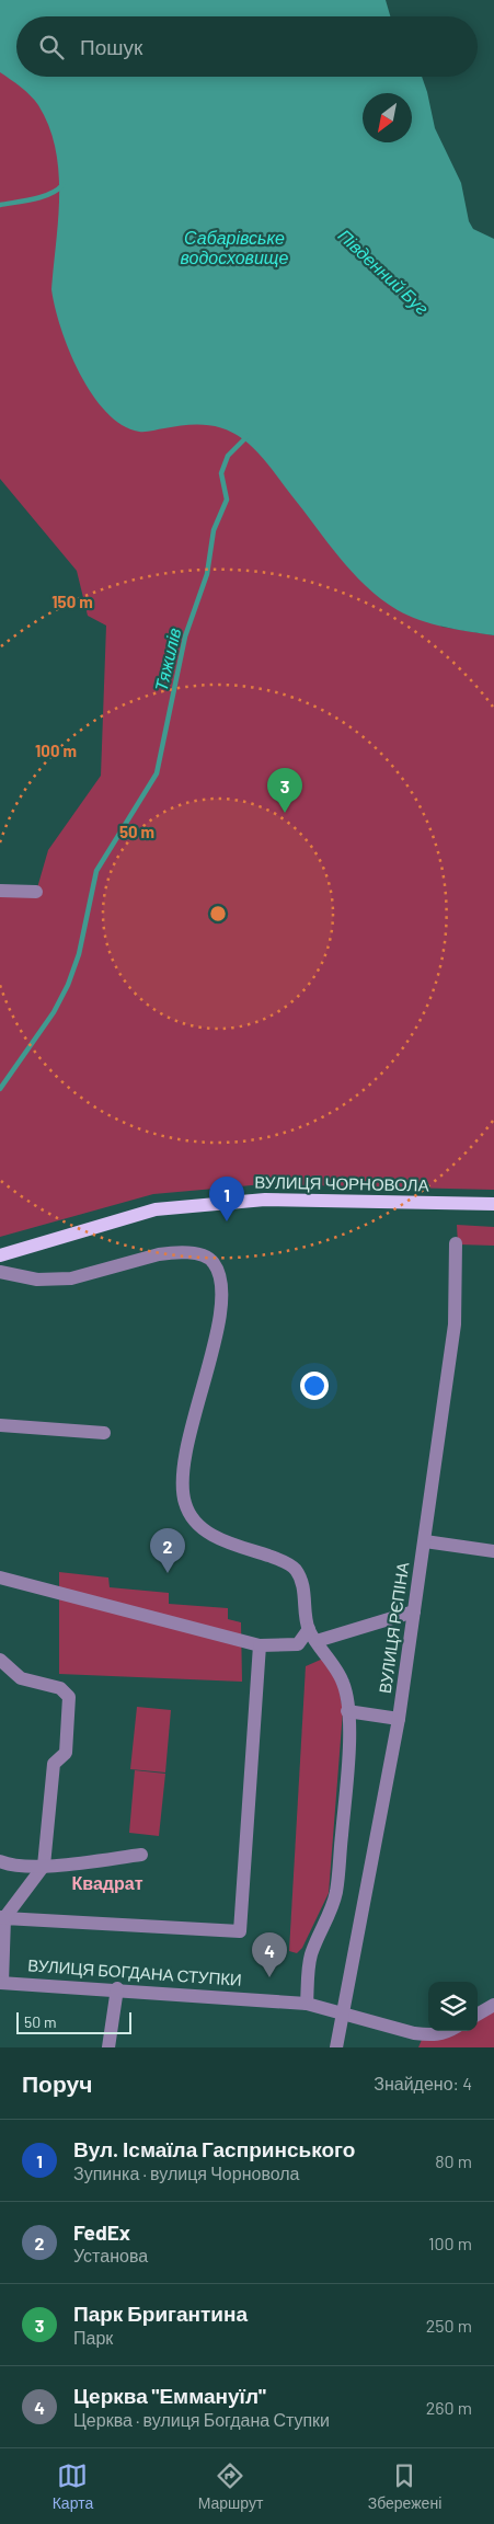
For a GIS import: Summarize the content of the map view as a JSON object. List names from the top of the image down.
{
  "streets": {
    "main road": ["ВУЛИЦЯ ЧОРНОВОЛА"],
    "street": ["ВУЛИЦЯ РЄПІНА", "ВУЛИЦЯ БОГДАНА СТУПКИ"]
  },
  "crossings": [
    ["ВУЛИЦЯ РЄПІНА", "ВУЛИЦЯ БОГДАНА СТУПКИ"]
  ],
  "districts": ["Квадрат"],
  "water": ["Сабарівське водосховище", "Південний Буг", "Тяжилів"],
  "scale_bar": "50 m",
  "north": "bottom left",
  "page": {
    "search": "Пошук",
    "pins": [
      "3",
      "1",
      "2",
      "4"
    ],
    "scale": "50 m",
    "heading": ["Поруч", "Знайдено: 4"],
    "list": [
      {
        "mark": "1",
        "name": "Вул. Ісмаїла Гаспринського",
        "note": "Зупинка · вулиця Чорновола",
        "value": "80 m"
      },
      {
        "mark": "2",
        "name": "FedEx",
        "note": "Установа",
        "value": "100 m"
      },
      {
        "mark": "3",
        "name": "Парк Бригантина",
        "note": "Парк",
        "value": "250 m"
      },
      {
        "mark": "4",
        "name": "Церква \"Еммануїл\"",
        "note": "Церква · вулиця Богдана Ступки",
        "value": "260 m"
      }
    ],
    "nav": ["Карта", "Маршрут", "Збережені"]
  },
  "rings": ["150 m", "100 m", "50 m"]
}
